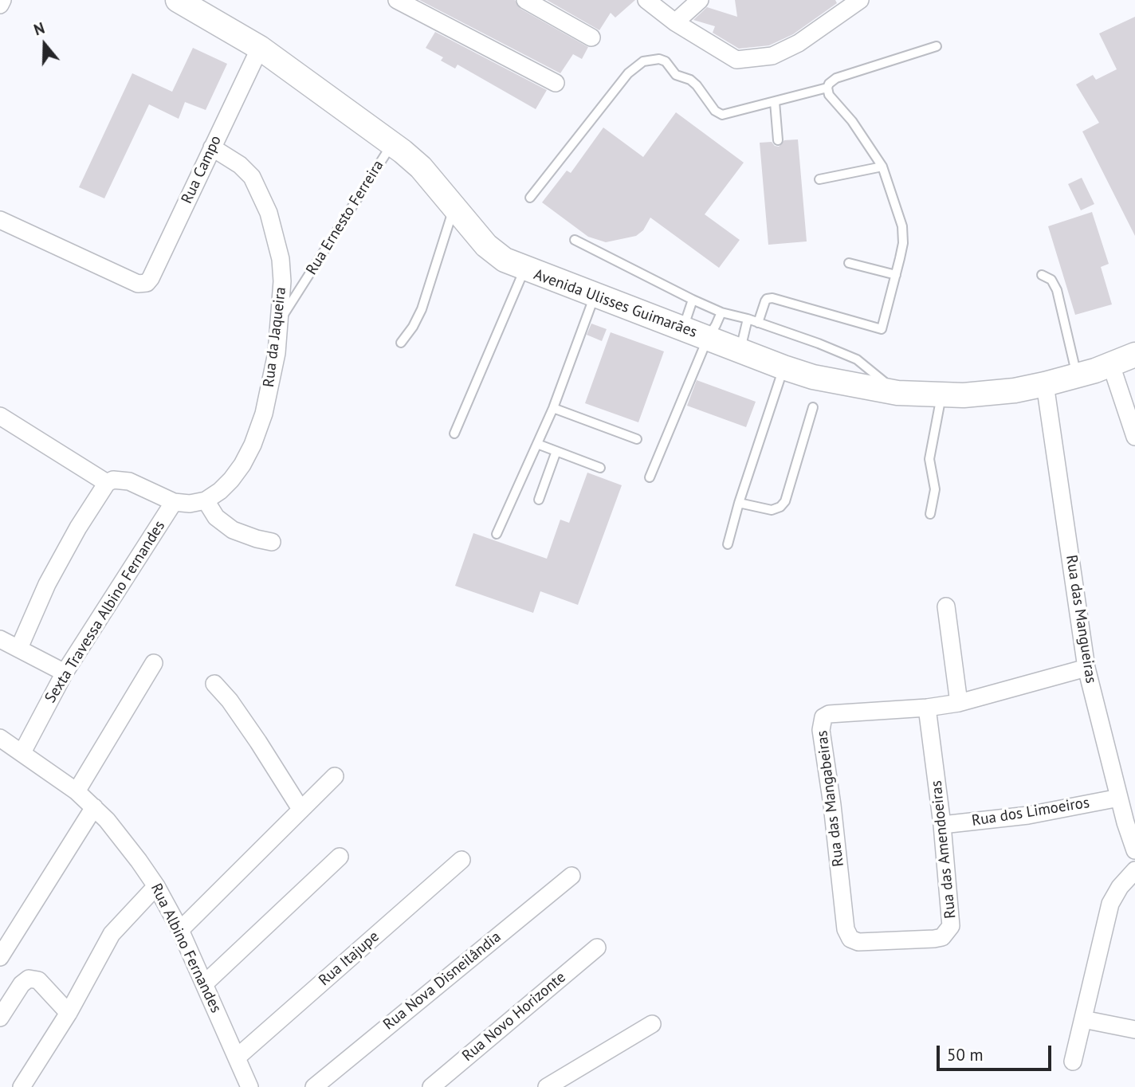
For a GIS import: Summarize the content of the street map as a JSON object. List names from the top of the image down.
{
  "streets": {
    "main road": ["Avenida Ulisses Guimarães"],
    "street": [
      "Rua Campo",
      "Rua da Jaqueira",
      "Sexta Travessa Albino Fernandes",
      "Rua das Mangueiras",
      "Rua das Mangabeiras",
      "Rua dos Limoeiros",
      "Rua das Amendoeiras",
      "Rua Albino Fernandes",
      "Rua Itajupe",
      "Rua Nova Disneilândia",
      "Rua Novo Horizonte"
    ],
    "lane": ["Rua Ernesto Ferreira"]
  },
  "crossings": [
    ["Rua Campo", "Avenida Ulisses Guimarães"],
    ["Rua Campo", "Rua da Jaqueira"],
    ["Rua Ernesto Ferreira", "Avenida Ulisses Guimarães"],
    ["Rua Ernesto Ferreira", "Rua da Jaqueira"],
    ["Avenida Ulisses Guimarães", "Rua das Mangueiras"],
    ["Sexta Travessa Albino Fernandes", "Rua Albino Fernandes"],
    ["Rua das Mangueiras", "Rua das Mangabeiras"],
    ["Rua das Mangueiras", "Rua dos Limoeiros"],
    ["Rua das Mangabeiras", "Rua das Amendoeiras"],
    ["Rua dos Limoeiros", "Rua das Amendoeiras"],
    ["Rua Albino Fernandes", "Rua Itajupe"]
  ],
  "scale_bar": "50 m",
  "north": "top"
}
